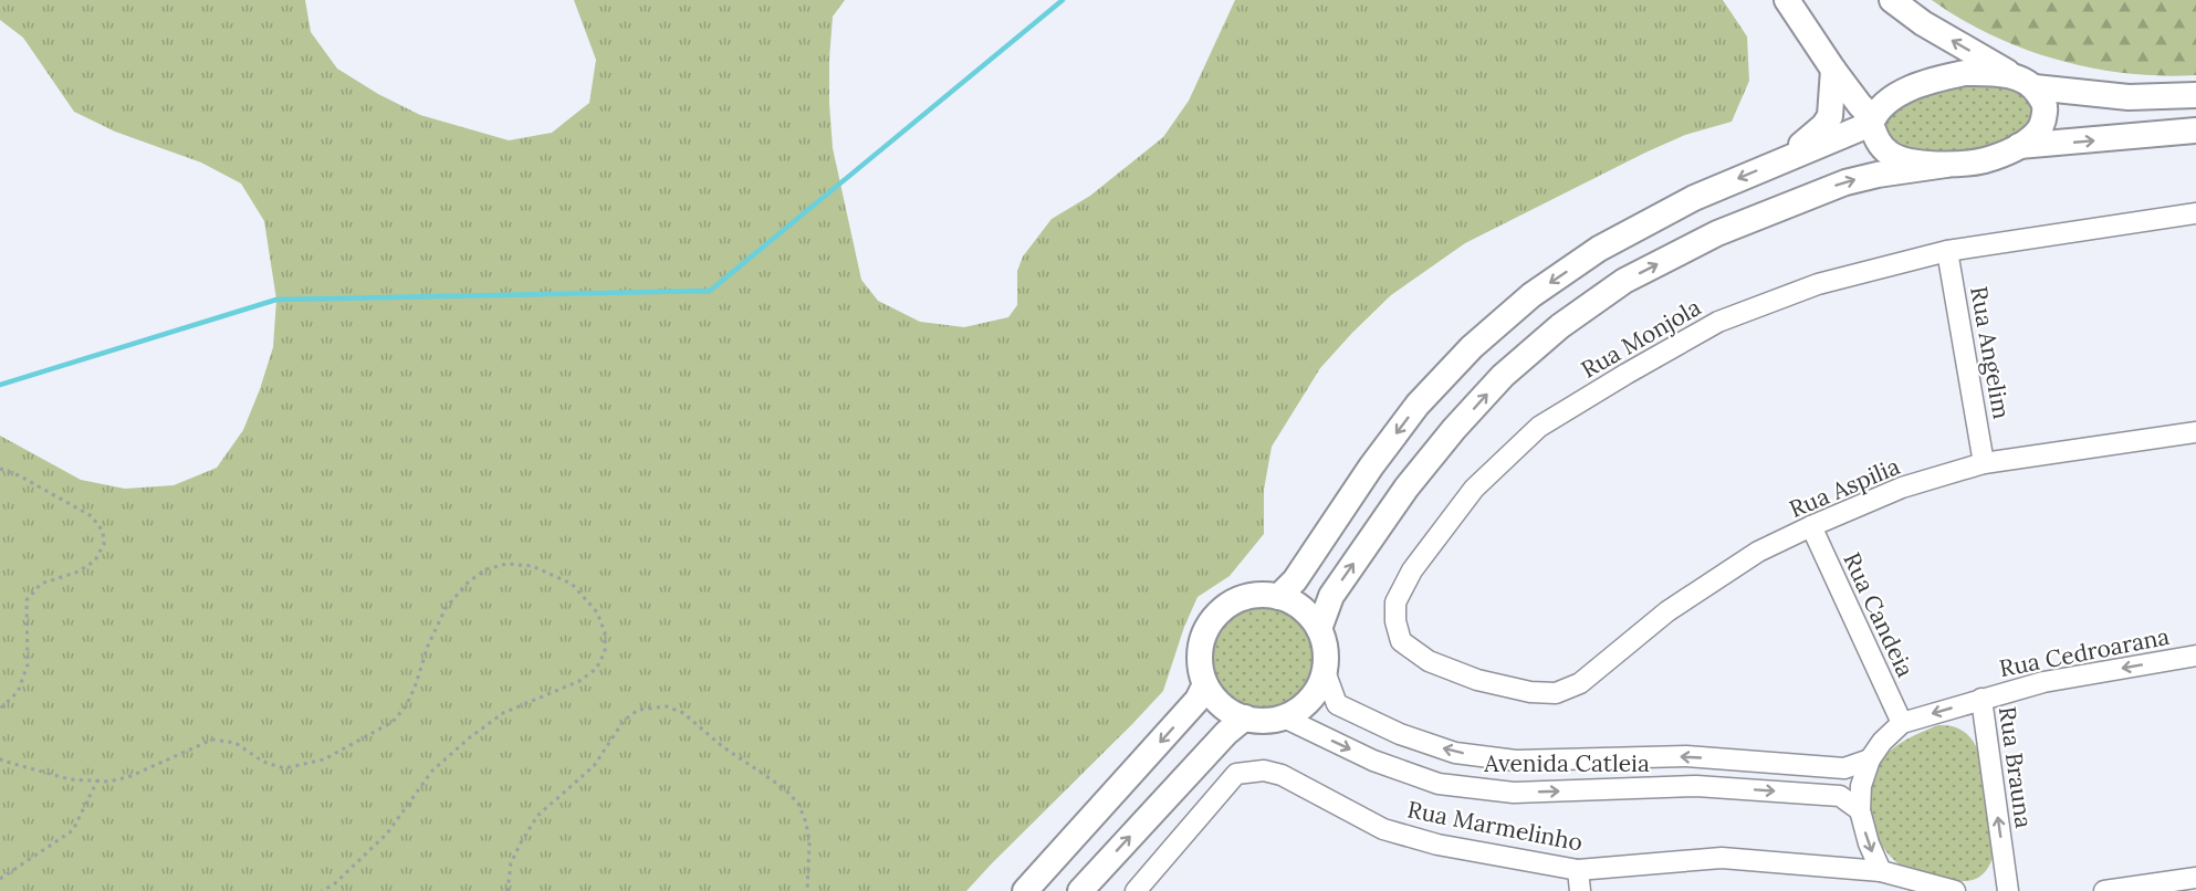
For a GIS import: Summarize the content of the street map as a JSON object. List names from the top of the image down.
{
  "streets": {
    "street": [
      "Rua Monjola",
      "Rua Angelim",
      "Rua Aspilia",
      "Rua Candeia",
      "Rua Cedroarana",
      "Avenida Catleia",
      "Rua Brauna",
      "Rua Marmelinho"
    ]
  },
  "crossings": [
    ["Rua Monjola", "Rua Angelim"],
    ["Rua Monjola", "Rua Aspilia"],
    ["Rua Angelim", "Rua Aspilia"],
    ["Rua Aspilia", "Rua Candeia"],
    ["Rua Candeia", "Rua Brauna"],
    ["Rua Cedroarana", "Rua Brauna"],
    ["Avenida Catleia", "Rua Brauna"],
    ["Rua Brauna", "Rua Marmelinho"]
  ],
  "one_way": ["Rua Cedroarana"]
}
